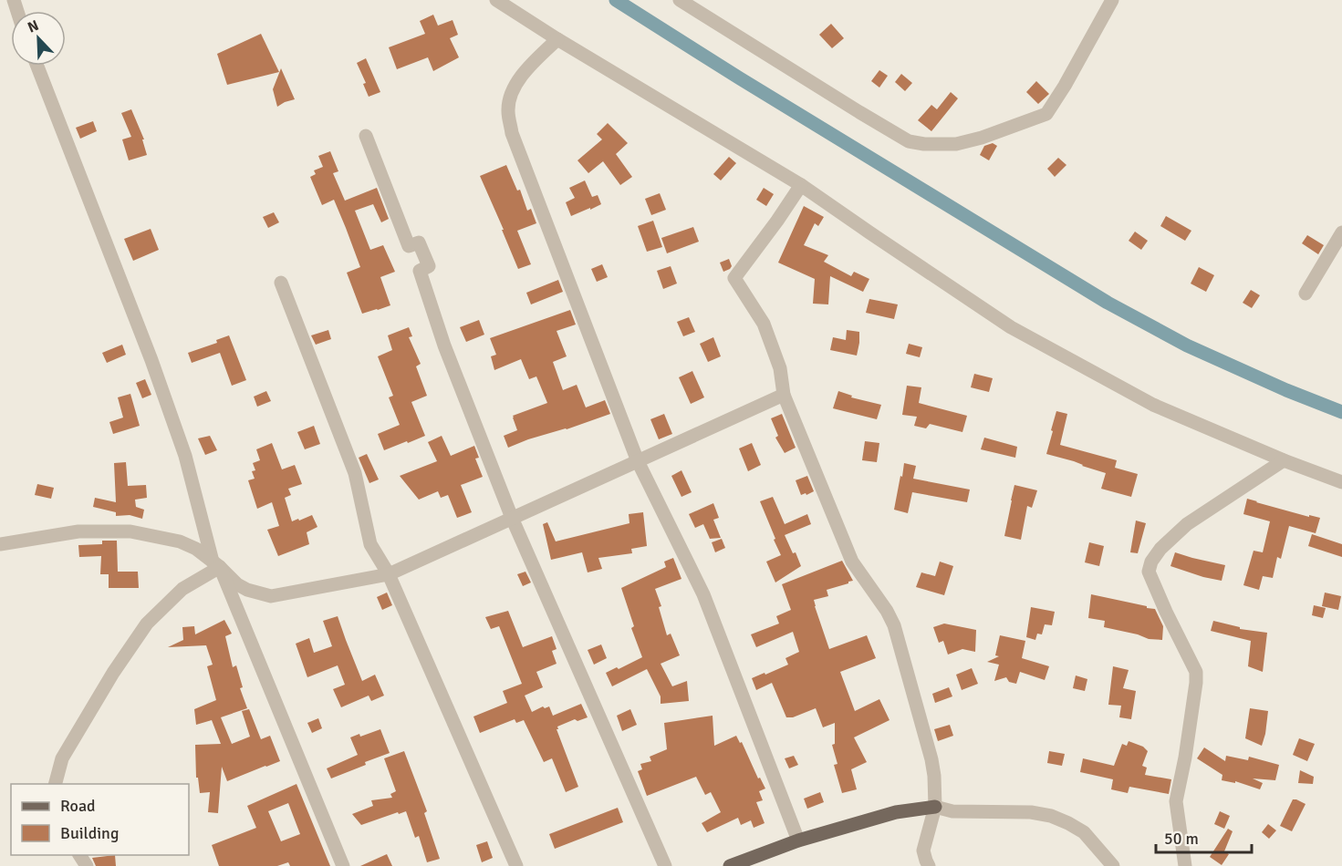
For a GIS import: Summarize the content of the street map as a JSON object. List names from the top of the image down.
{
  "legend": ["Road", "Building"],
  "scale_bar": "50 m",
  "north": "top left"
}
